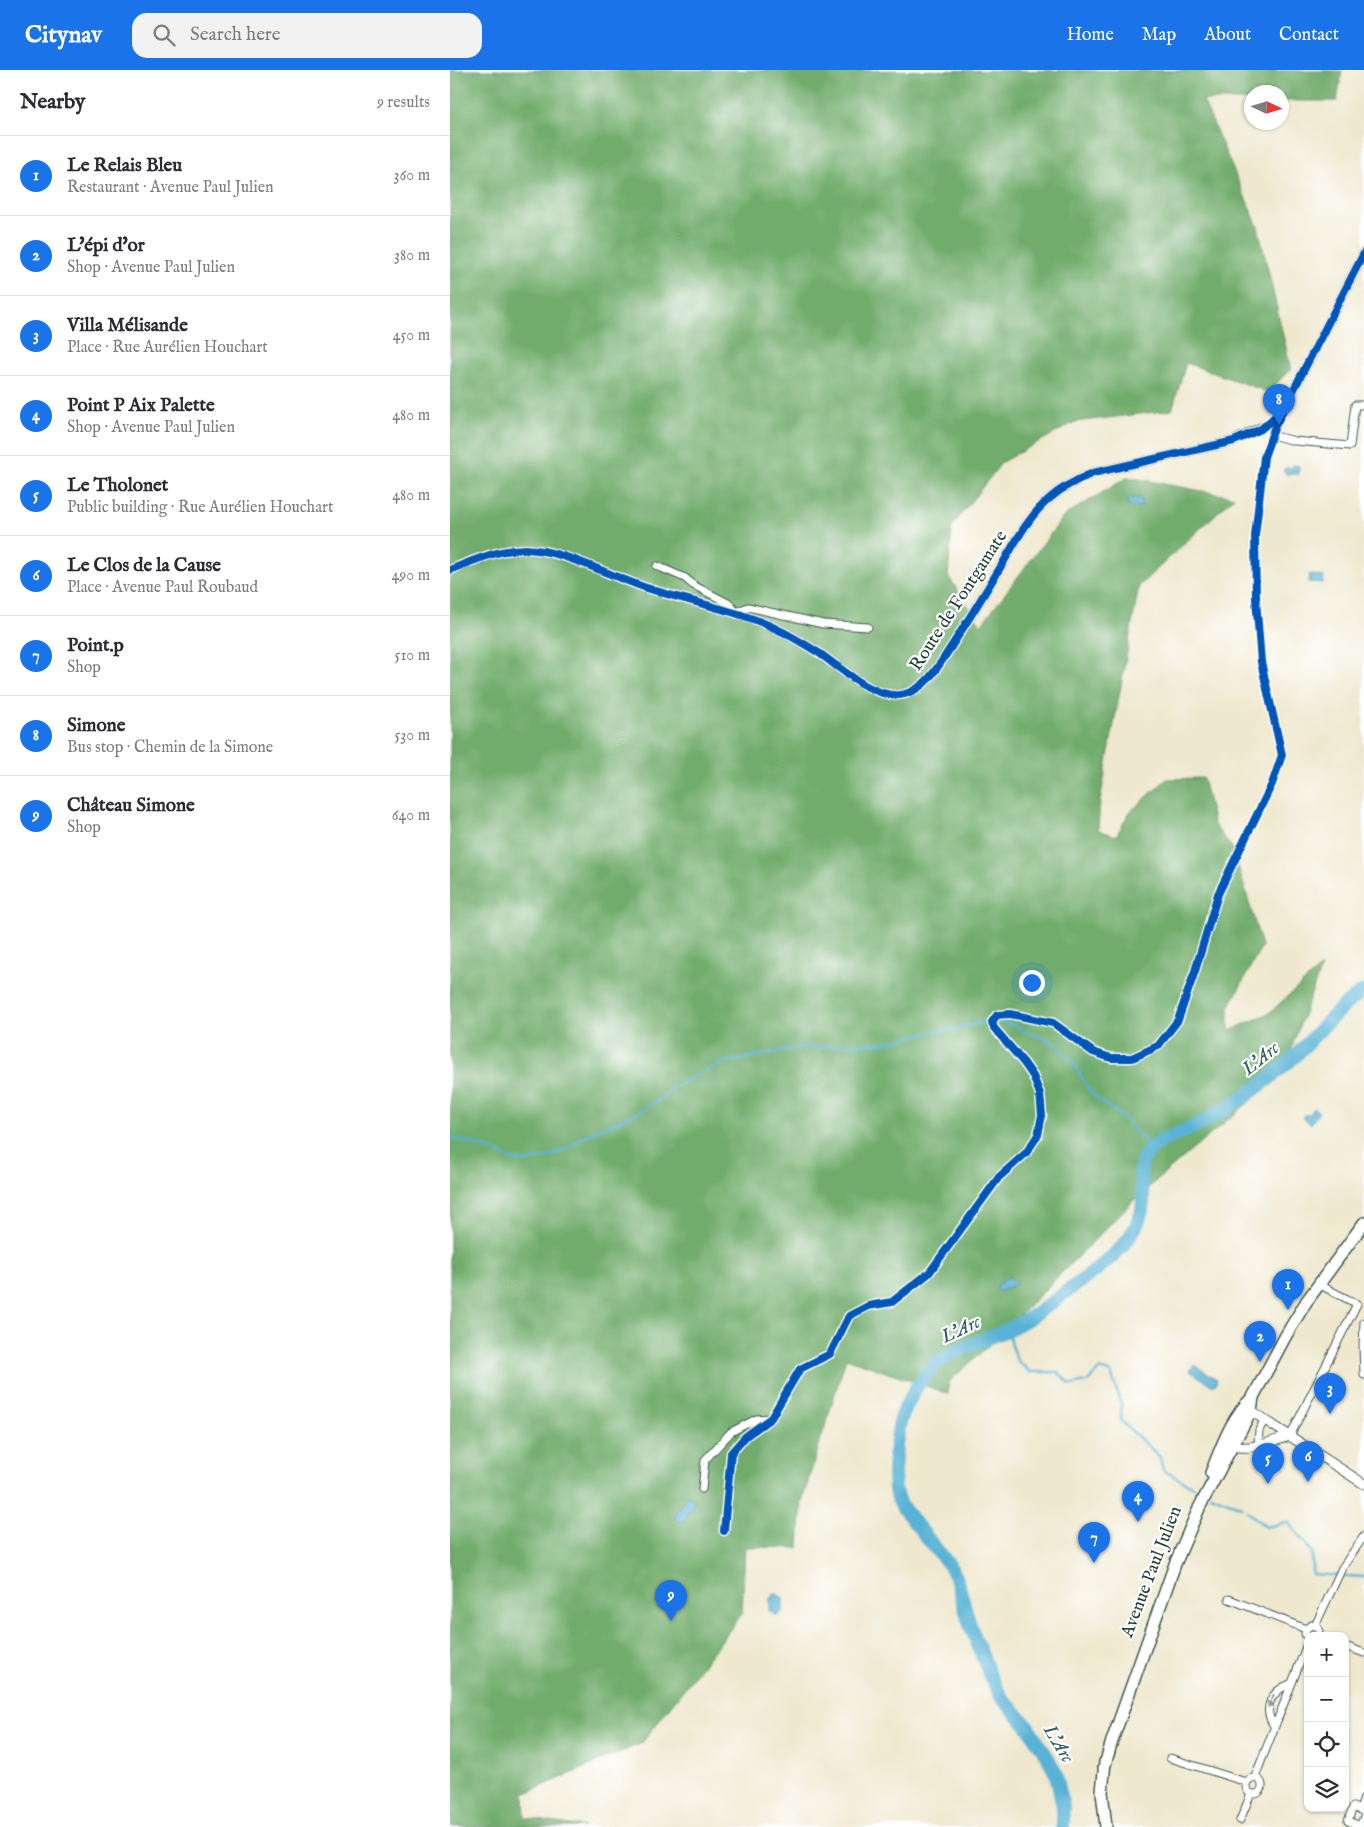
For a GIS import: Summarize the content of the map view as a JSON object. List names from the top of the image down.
{
  "streets": {
    "main road": ["Avenue Paul Julien"],
    "street": ["Route de Fontgamate"]
  },
  "water": ["L'Arc"],
  "north": "right",
  "page": {
    "header": "Citynav",
    "search": "Search here",
    "nav": [
      "Home",
      "Map",
      "About",
      "Contact"
    ],
    "heading": ["Nearby", "9 results"],
    "list": [
      {
        "mark": "1",
        "name": "Le Relais Bleu",
        "note": "Restaurant · Avenue Paul Julien",
        "value": "360 m"
      },
      {
        "mark": "2",
        "name": "L'épi d'or",
        "note": "Shop · Avenue Paul Julien",
        "value": "380 m"
      },
      {
        "mark": "3",
        "name": "Villa Mélisande",
        "note": "Place · Rue Aurélien Houchart",
        "value": "450 m"
      },
      {
        "mark": "4",
        "name": "Point P Aix Palette",
        "note": "Shop · Avenue Paul Julien",
        "value": "480 m"
      },
      {
        "mark": "5",
        "name": "Le Tholonet",
        "note": "Public building · Rue Aurélien Houchart",
        "value": "480 m"
      },
      {
        "mark": "6",
        "name": "Le Clos de la Cause",
        "note": "Place · Avenue Paul Roubaud",
        "value": "490 m"
      },
      {
        "mark": "7",
        "name": "Point.p",
        "note": "Shop",
        "value": "510 m"
      },
      {
        "mark": "8",
        "name": "Simone",
        "note": "Bus stop · Chemin de la Simone",
        "value": "530 m"
      },
      {
        "mark": "9",
        "name": "Château Simone",
        "note": "Shop",
        "value": "640 m"
      }
    ],
    "pins": [
      "8",
      "1",
      "2",
      "3",
      "6",
      "5",
      "4",
      "7",
      "9"
    ],
    "map_buttons": ["+", "−"]
  }
}
